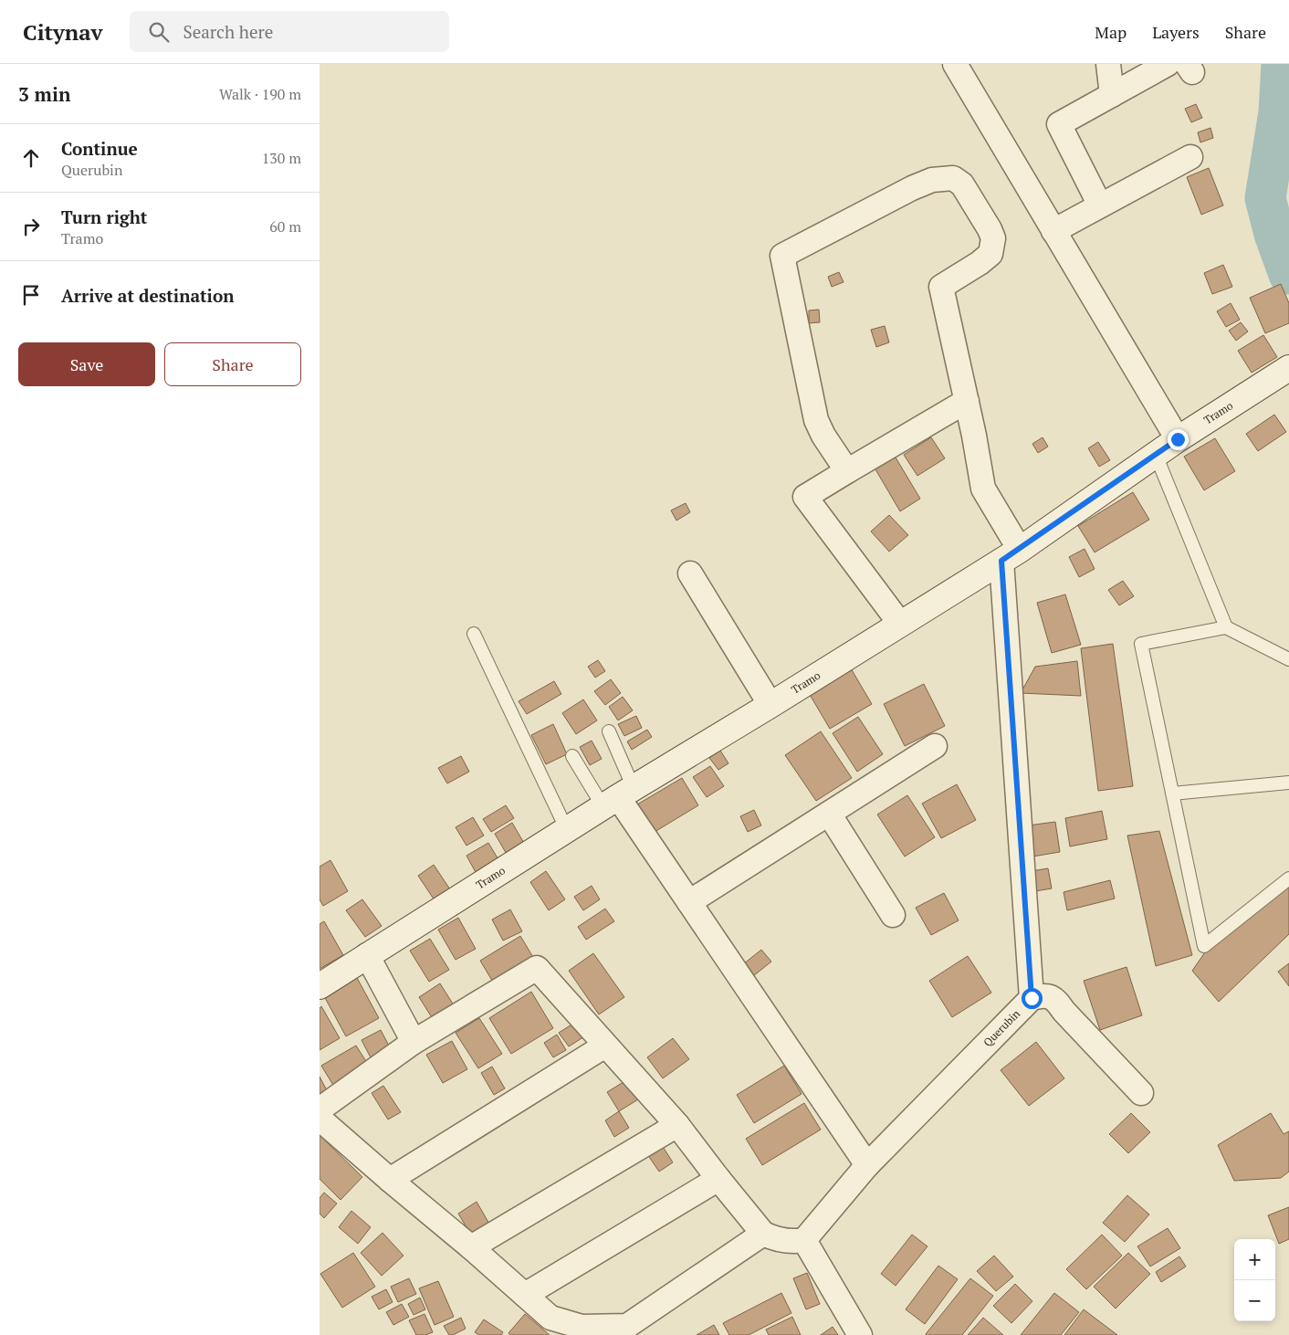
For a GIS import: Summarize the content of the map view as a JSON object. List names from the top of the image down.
{
  "streets": {
    "street": ["Tramo", "Querubin"]
  },
  "page": {
    "header": "Citynav",
    "search": "Search here",
    "nav": ["Map", "Layers", "Share"],
    "heading": ["3 min", "Walk · 190 m"],
    "list": [
      ["Continue", "Querubin", "130 m"],
      ["Turn right", "Tramo", "60 m"],
      "Arrive at destination"
    ],
    "buttons": ["Save", "Share"],
    "map_buttons": ["+", "−"]
  }
}
